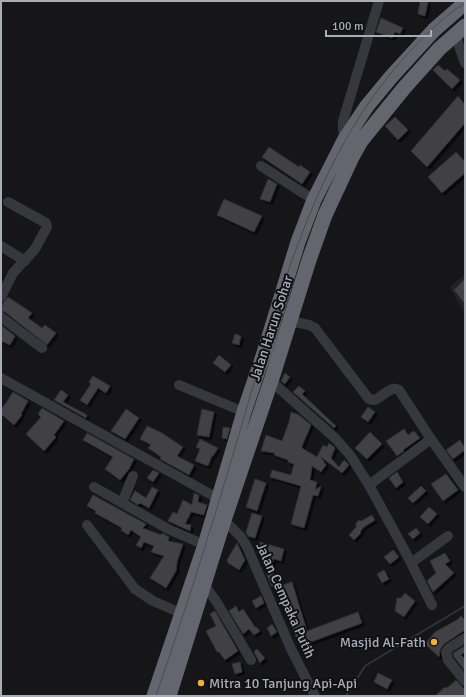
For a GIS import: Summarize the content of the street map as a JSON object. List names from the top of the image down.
{
  "streets": {
    "highway": ["Jalan Harun Sohar"],
    "street": ["Jalan Cempaka Putih"]
  },
  "crossings": [
    ["Jalan Harun Sohar", "Jalan Cempaka Putih"]
  ],
  "places": ["Masjid Al-Fath", "Mitra 10 Tanjung Api-Api"],
  "scale_bar": "100 m"
}
